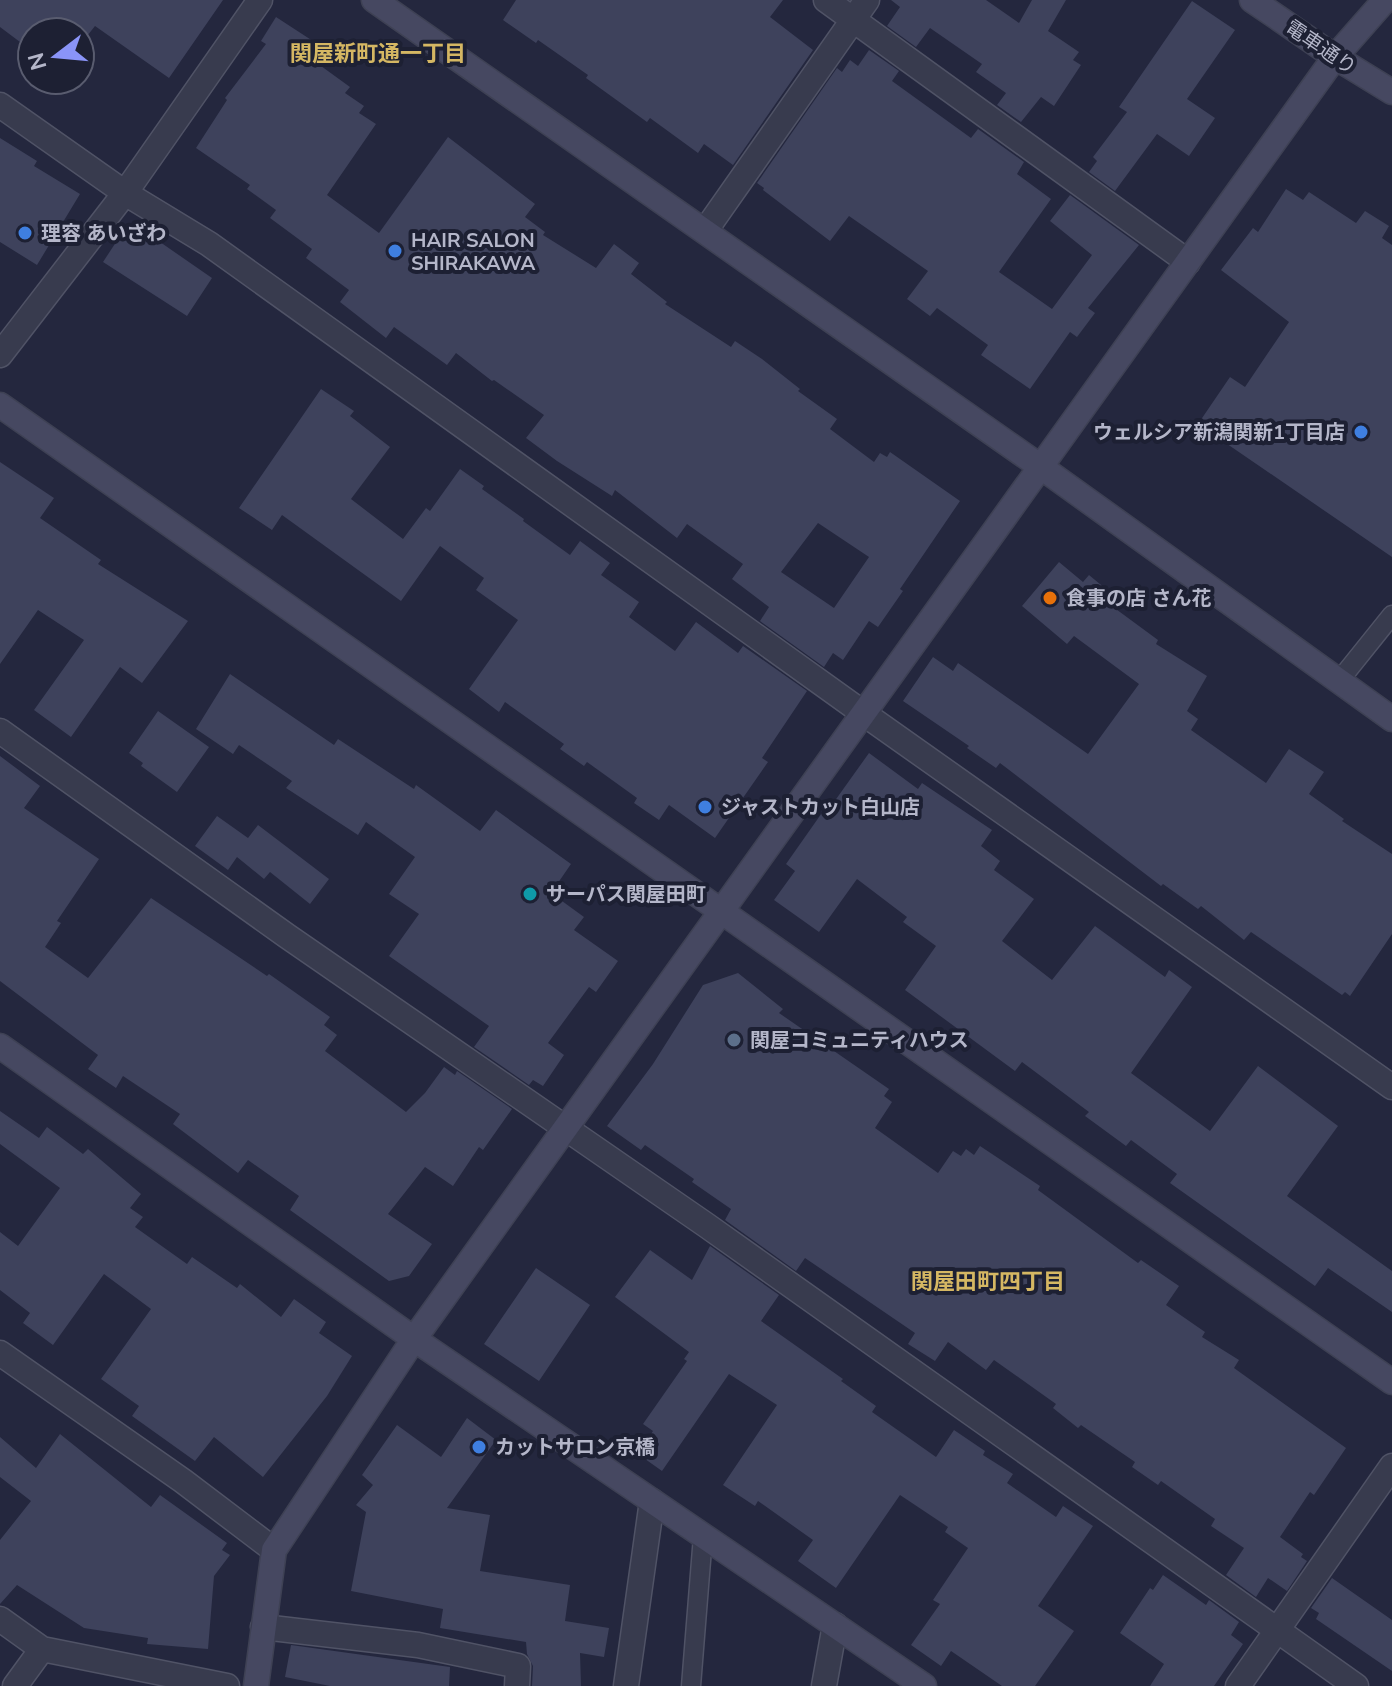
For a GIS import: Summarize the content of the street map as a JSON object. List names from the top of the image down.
{
  "streets": {
    "street": ["電車通り"]
  },
  "districts": ["関屋新町通一丁目", "関屋田町四丁目"],
  "places": [
    "理容 あいざわ",
    "HAIR SALON SHIRAKAWA",
    "ウェルシア新潟関新1丁目店",
    "食事の店 さん花",
    "ジャストカット白山店",
    "サーパス関屋田町",
    "関屋コミュニティハウス",
    "カットサロン京橋"
  ],
  "north": "left"
}
